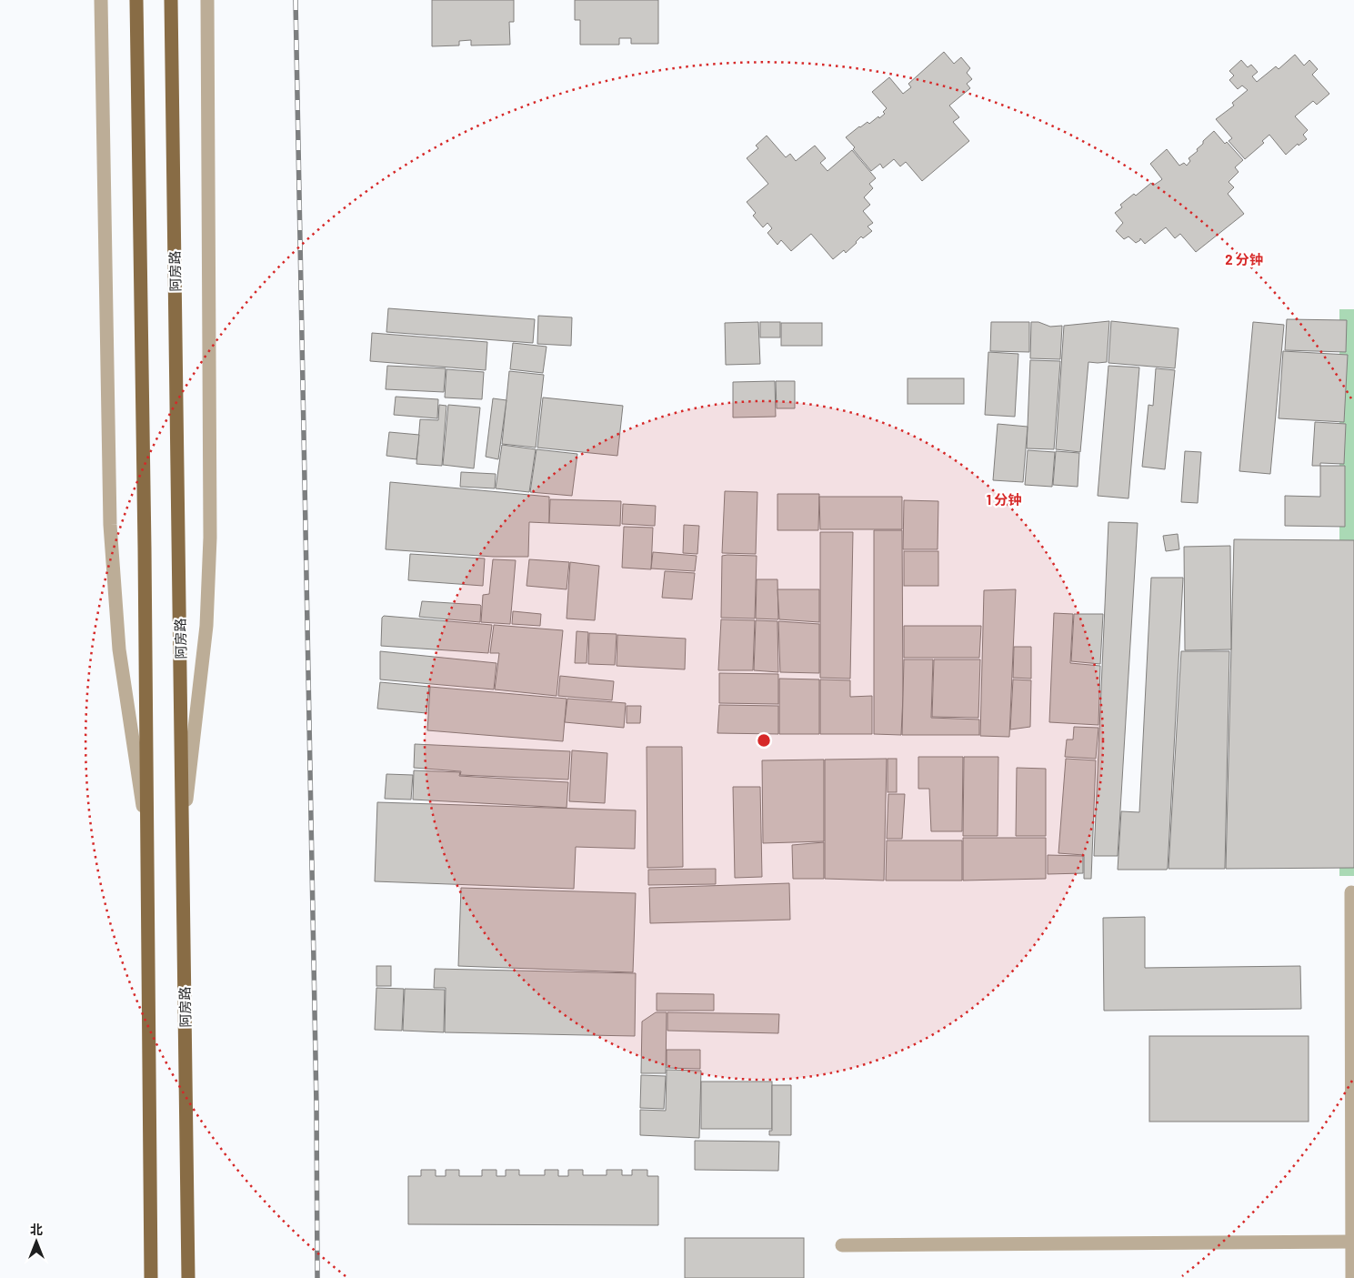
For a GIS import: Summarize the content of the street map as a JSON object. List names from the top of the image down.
{
  "streets": {
    "main road": ["阿房路"]
  },
  "north": "top",
  "rings": ["2 分钟", "1 分钟"]
}
